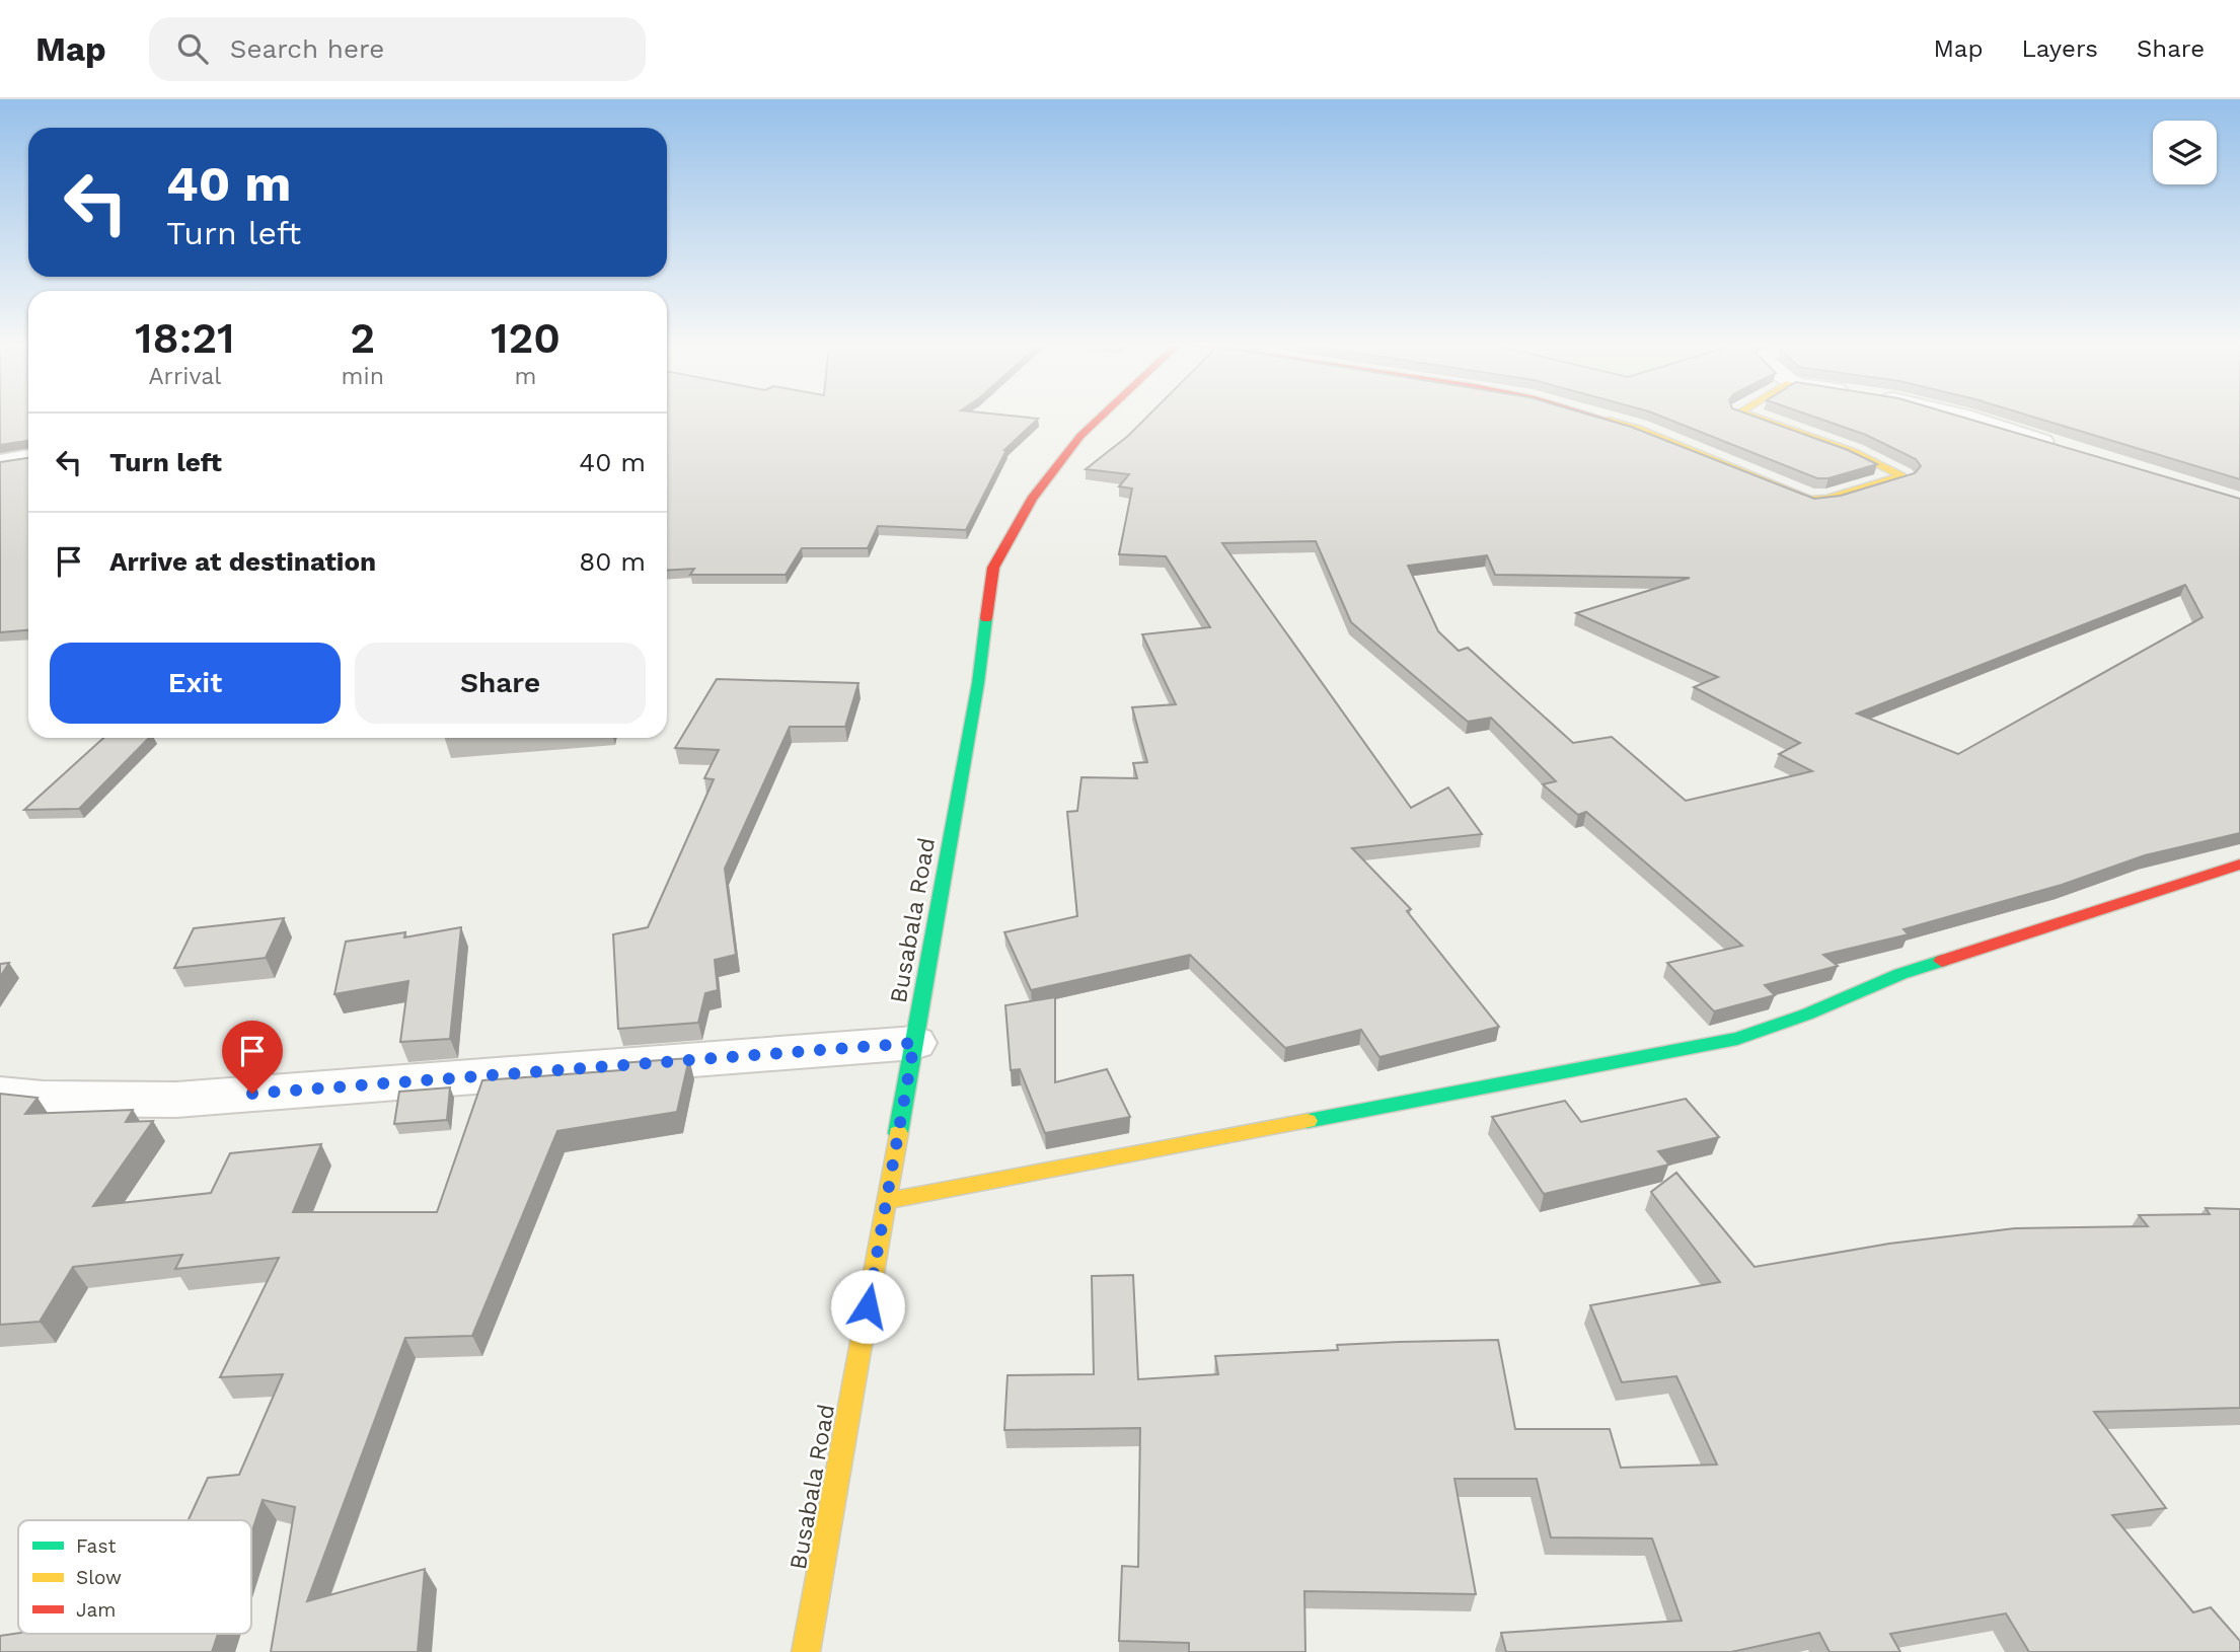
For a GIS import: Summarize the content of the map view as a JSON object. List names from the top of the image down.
{
  "streets": {
    "street": ["Busabala Road"]
  },
  "legend": ["Fast", "Slow", "Jam"],
  "page": {
    "header": "Map",
    "search": "Search here",
    "nav": ["Map", "Layers", "Share"],
    "turn": ["40 m", "Turn left"],
    "eta": [
      "18:21",
      "Arrival",
      "2",
      "min",
      "120",
      "m"
    ],
    "list": [
      {
        "name": "Turn left",
        "value": "40 m"
      },
      {
        "name": "Arrive at destination",
        "value": "80 m"
      }
    ],
    "buttons": ["Exit", "Share"]
  }
}
